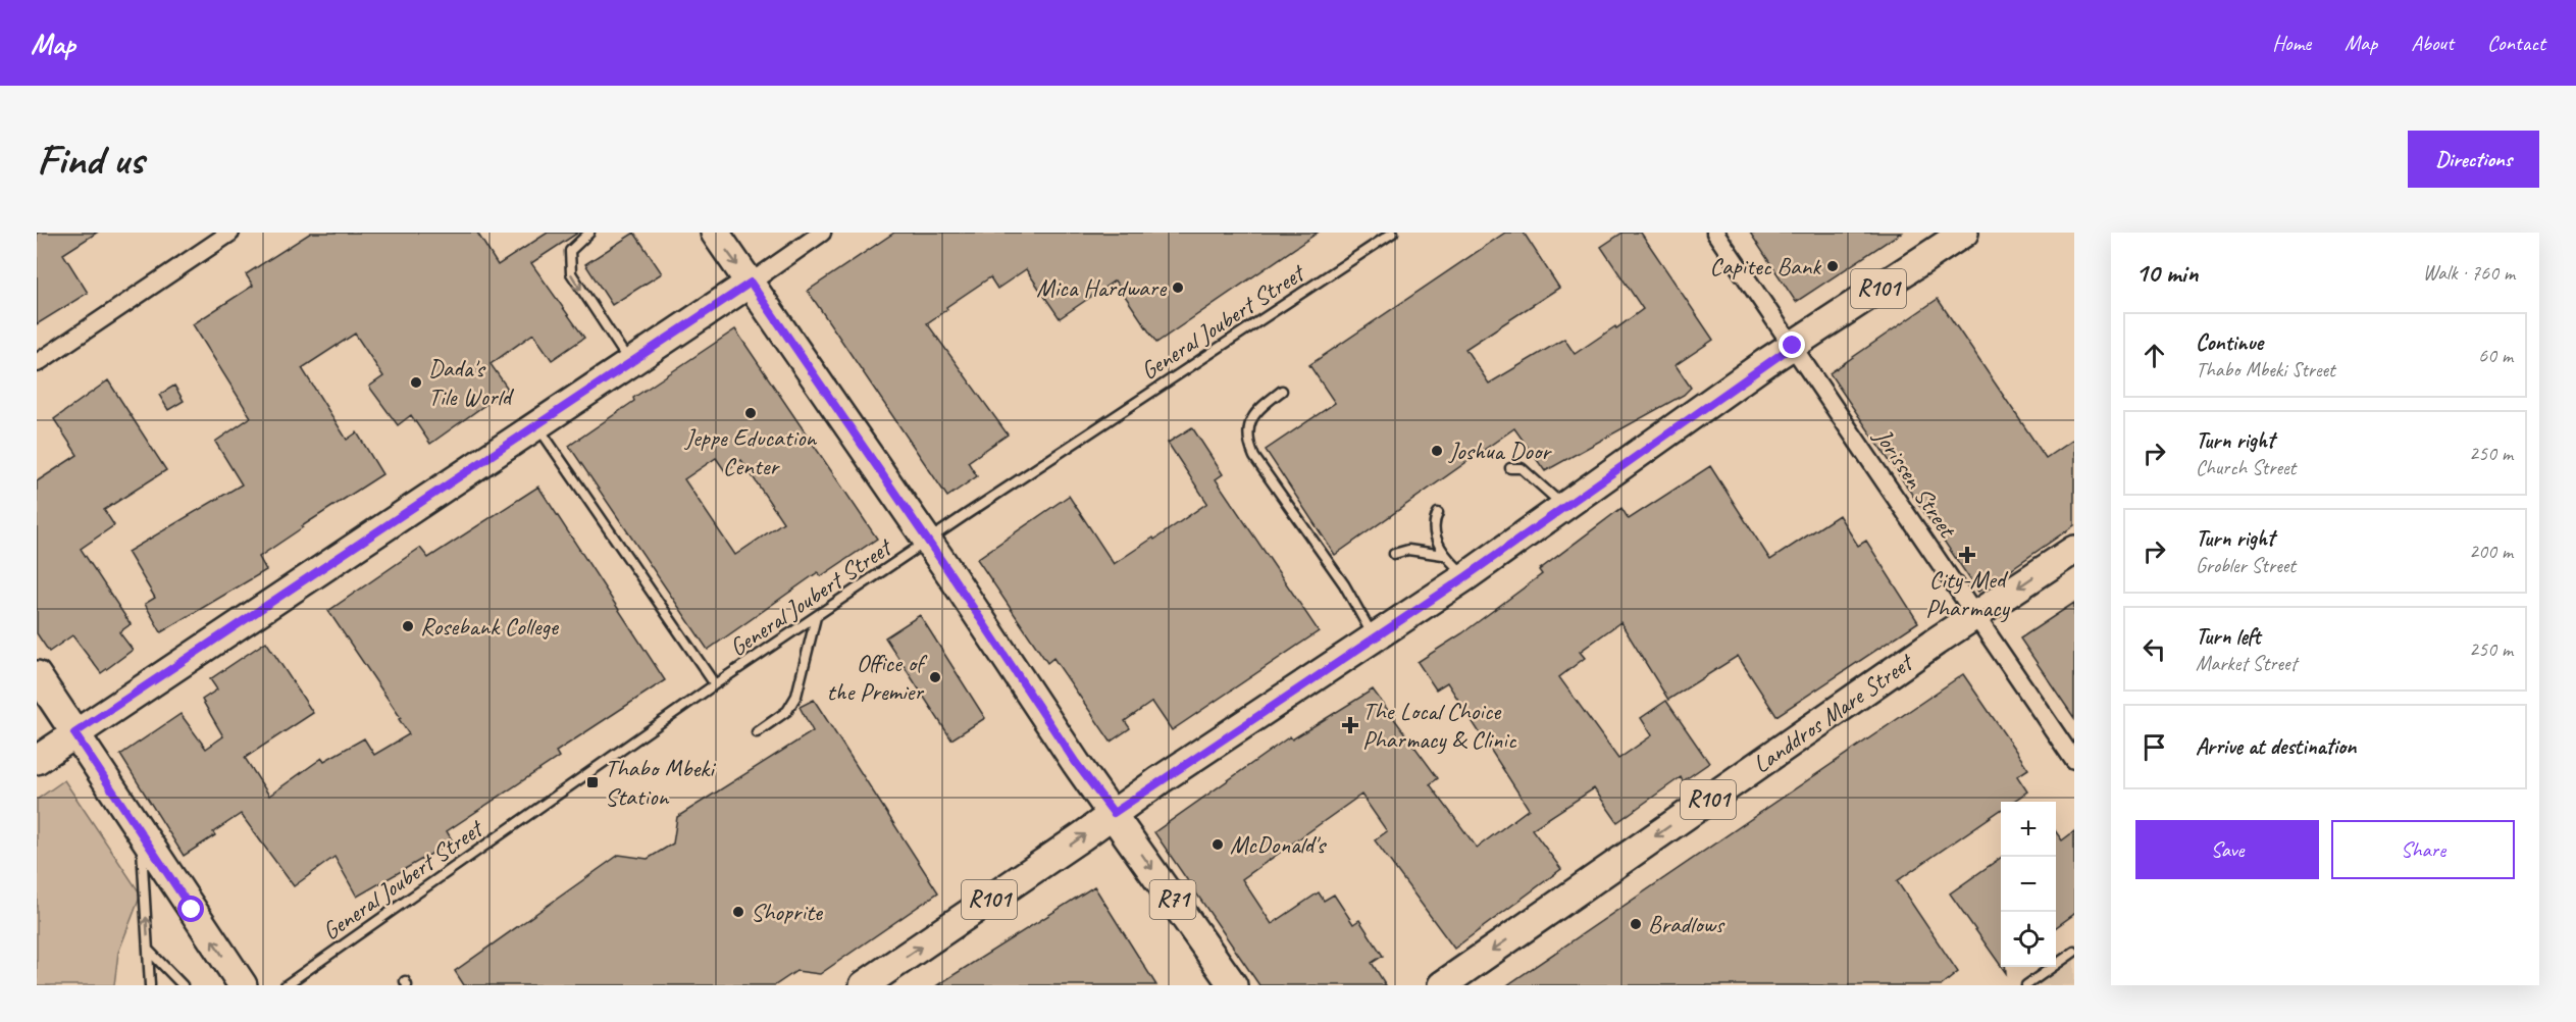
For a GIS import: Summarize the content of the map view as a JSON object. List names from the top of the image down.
{
  "streets": {
    "main road": ["R101", "Landdros Mare Street", "R71"],
    "street": ["Jorissen Street"],
    "lane": ["General Joubert Street"]
  },
  "crossings": [
    ["R101", "Jorissen Street"],
    ["R101", "R71"],
    ["Jorissen Street", "Landdros Mare Street"]
  ],
  "one_way": ["Landdros Mare Street"],
  "places": {
    "other": [
      "Capitec Bank",
      "Mica Hardware",
      "Dada's Tile World",
      "Jeppe Education Center",
      "Joshua Door",
      "Rosebank College",
      "Office of the Premier",
      "McDonald's",
      "Shoprite",
      "Bradlows"
    ],
    "health": ["City-Med Pharmacy", "The Local Choice Pharmacy & Clinic"],
    "transit": ["Thabo Mbeki Station"]
  },
  "page": {
    "header": "Map",
    "nav": [
      "Home",
      "Map",
      "About",
      "Contact"
    ],
    "buttons": [
      "Directions",
      ["Save", "Share"]
    ],
    "title": "Find us",
    "heading": ["10 min", "Walk · 760 m"],
    "list": [
      ["Continue", "Thabo Mbeki Street", "60 m"],
      ["Turn right", "Church Street", "250 m"],
      ["Turn right", "Grobler Street", "200 m"],
      ["Turn left", "Market Street", "250 m"],
      "Arrive at destination"
    ],
    "map_buttons": ["+", "−"]
  }
}
